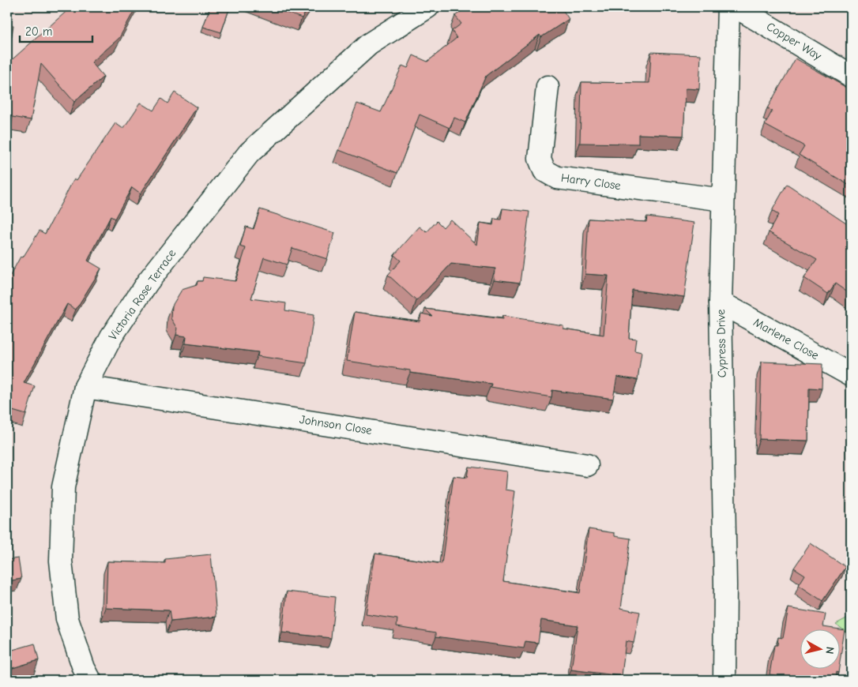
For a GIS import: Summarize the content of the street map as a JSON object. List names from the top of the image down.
{
  "streets": {
    "street": [
      "Copper Way",
      "Harry Close",
      "Victoria Rose Terrace",
      "Marlene Close",
      "Cypress Drive",
      "Johnson Close"
    ]
  },
  "crossings": [
    ["Harry Close", "Cypress Drive"],
    ["Victoria Rose Terrace", "Johnson Close"],
    ["Marlene Close", "Cypress Drive"]
  ],
  "scale_bar": "20 m",
  "north": "right"
}
